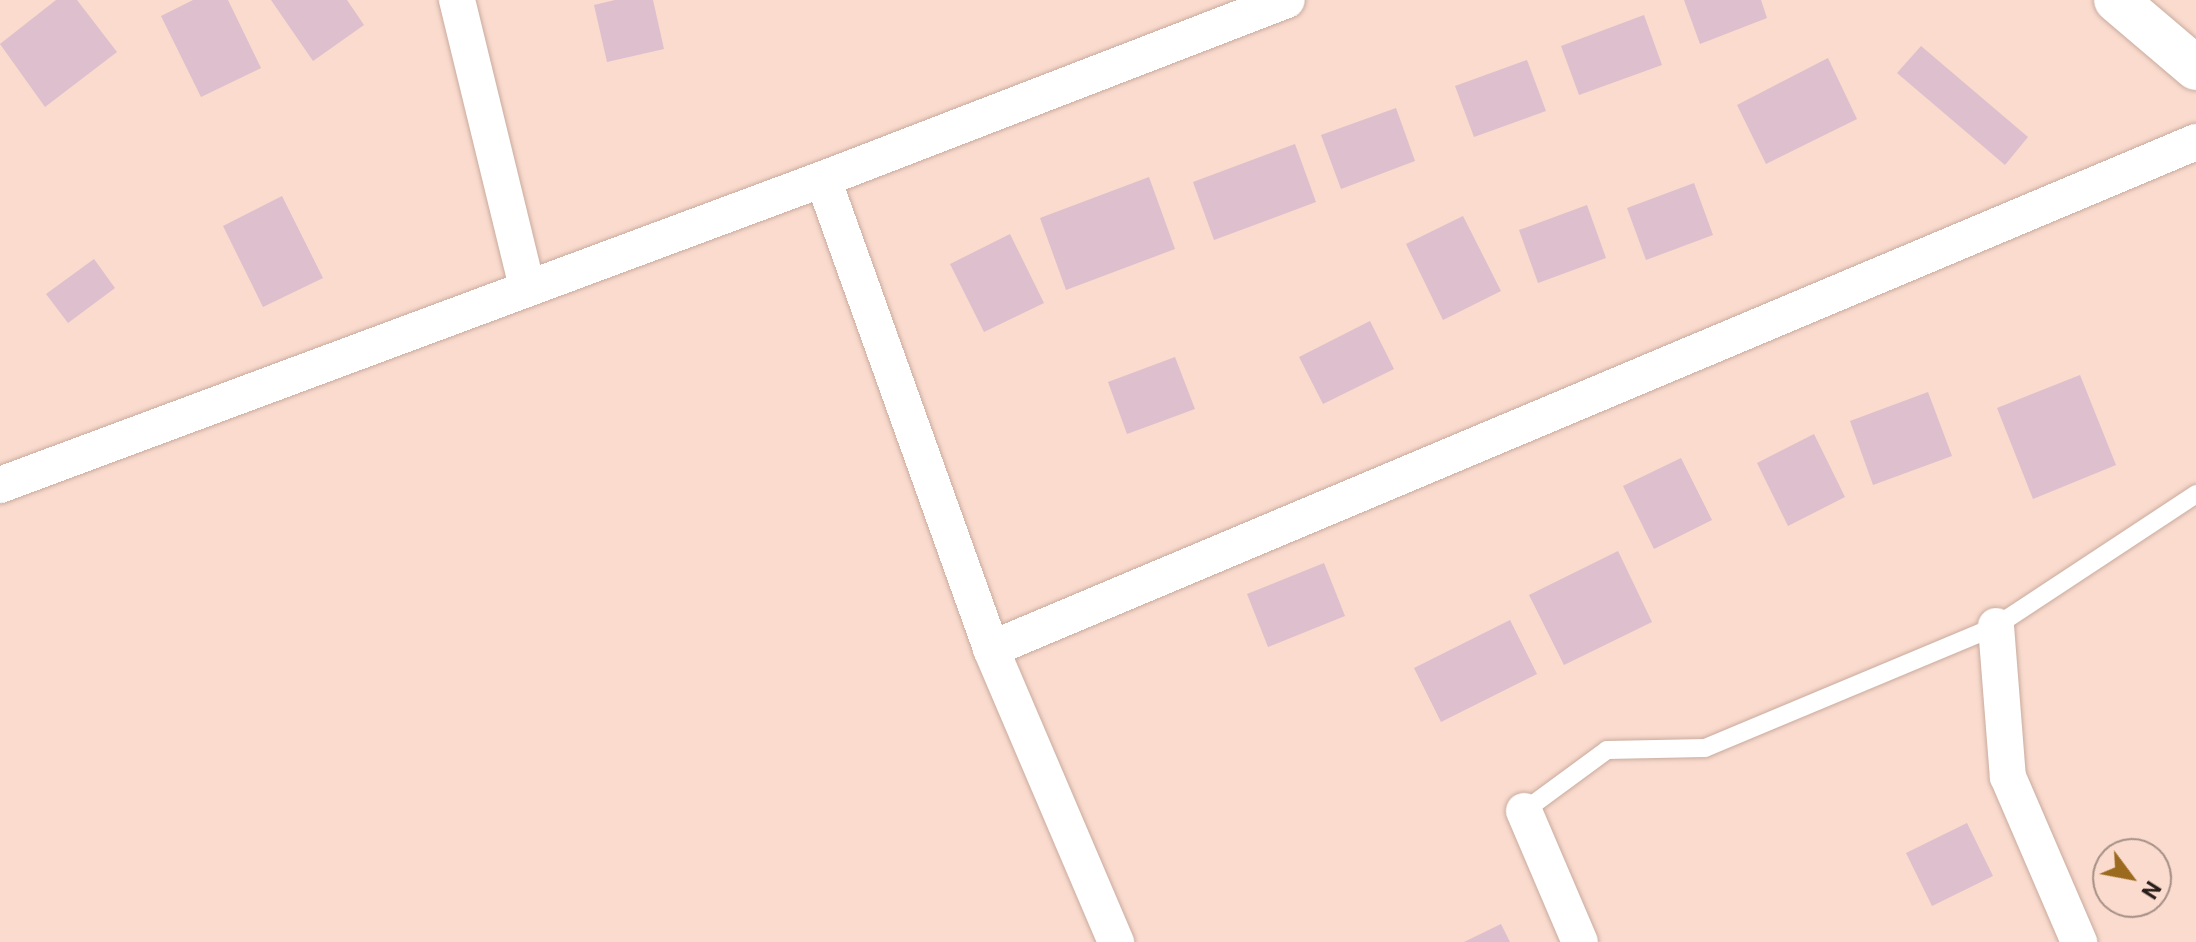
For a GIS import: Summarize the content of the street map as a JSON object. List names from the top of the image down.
{
  "north": "bottom right"
}
